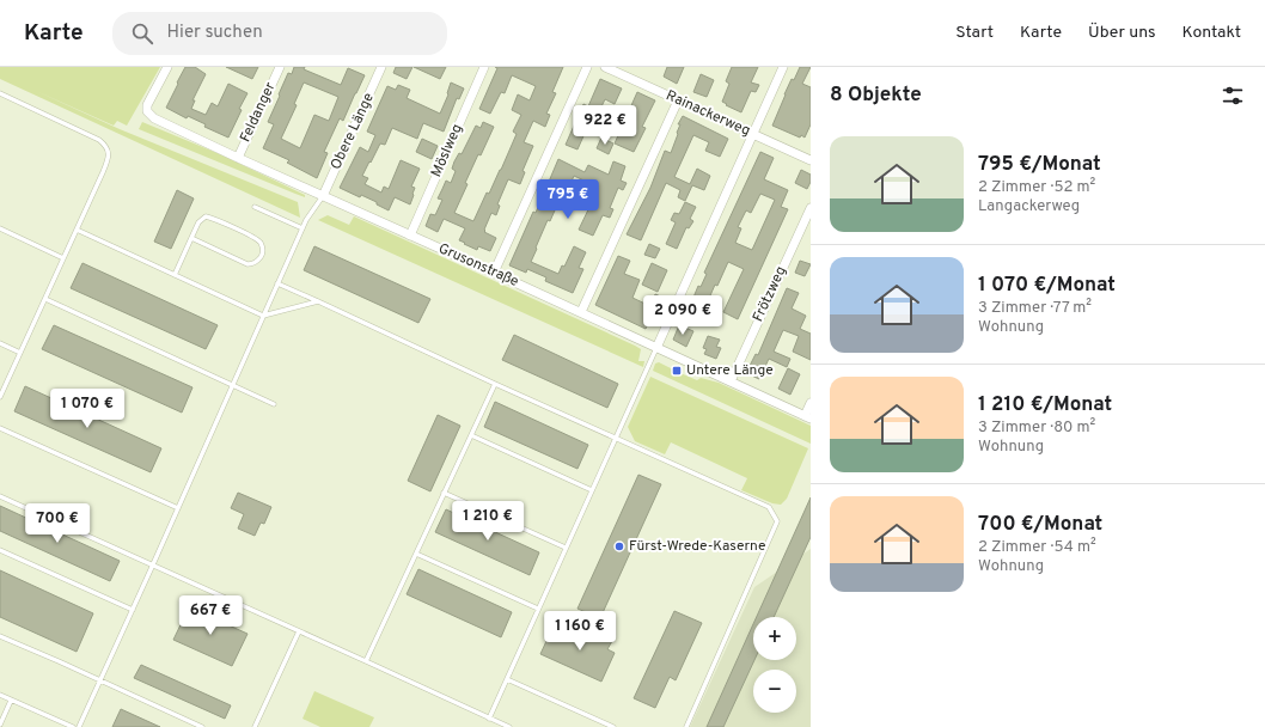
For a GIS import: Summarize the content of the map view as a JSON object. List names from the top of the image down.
{
  "streets": {
    "street": [
      "Feldanger",
      "Rainackerweg",
      "Obere Länge",
      "Möslweg",
      "Grusonstraße",
      "Frötzweg"
    ]
  },
  "crossings": [
    ["Feldanger", "Grusonstraße"],
    ["Obere Länge", "Grusonstraße"],
    ["Möslweg", "Grusonstraße"],
    ["Grusonstraße", "Frötzweg"]
  ],
  "places": {
    "transit": ["Untere Länge"],
    "other": ["Fürst-Wrede-Kaserne"]
  },
  "page": {
    "header": "Karte",
    "search": "Hier suchen",
    "nav": [
      "Start",
      "Karte",
      "Über uns",
      "Kontakt"
    ],
    "heading": "8 Objekte",
    "price": [
      "922 €",
      "795 €",
      "2 090 €",
      "1 070 €",
      "1 210 €",
      "700 €",
      "667 €",
      "1 160 €"
    ],
    "list": [
      {
        "name": "795 €/Monat",
        "note": "2 Zimmer · 52 m² · Langackerweg"
      },
      {
        "name": "1 070 €/Monat",
        "note": "3 Zimmer · 77 m² · Wohnung"
      },
      {
        "name": "1 210 €/Monat",
        "note": "3 Zimmer · 80 m² · Wohnung"
      },
      {
        "name": "700 €/Monat",
        "note": "2 Zimmer · 54 m² · Wohnung"
      }
    ],
    "map_buttons": ["+", "−"]
  }
}
